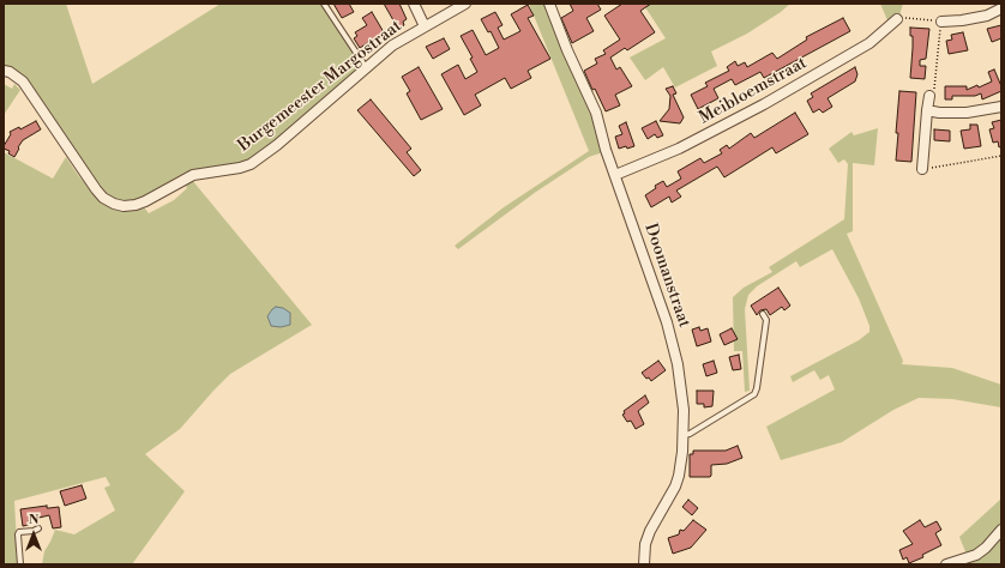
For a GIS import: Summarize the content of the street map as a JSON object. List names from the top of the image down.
{
  "streets": {
    "street": ["Burgemeester Margostraat", "Meibloemstraat", "Doomanstraat"]
  },
  "crossings": [
    ["Meibloemstraat", "Doomanstraat"]
  ],
  "north": "top"
}
